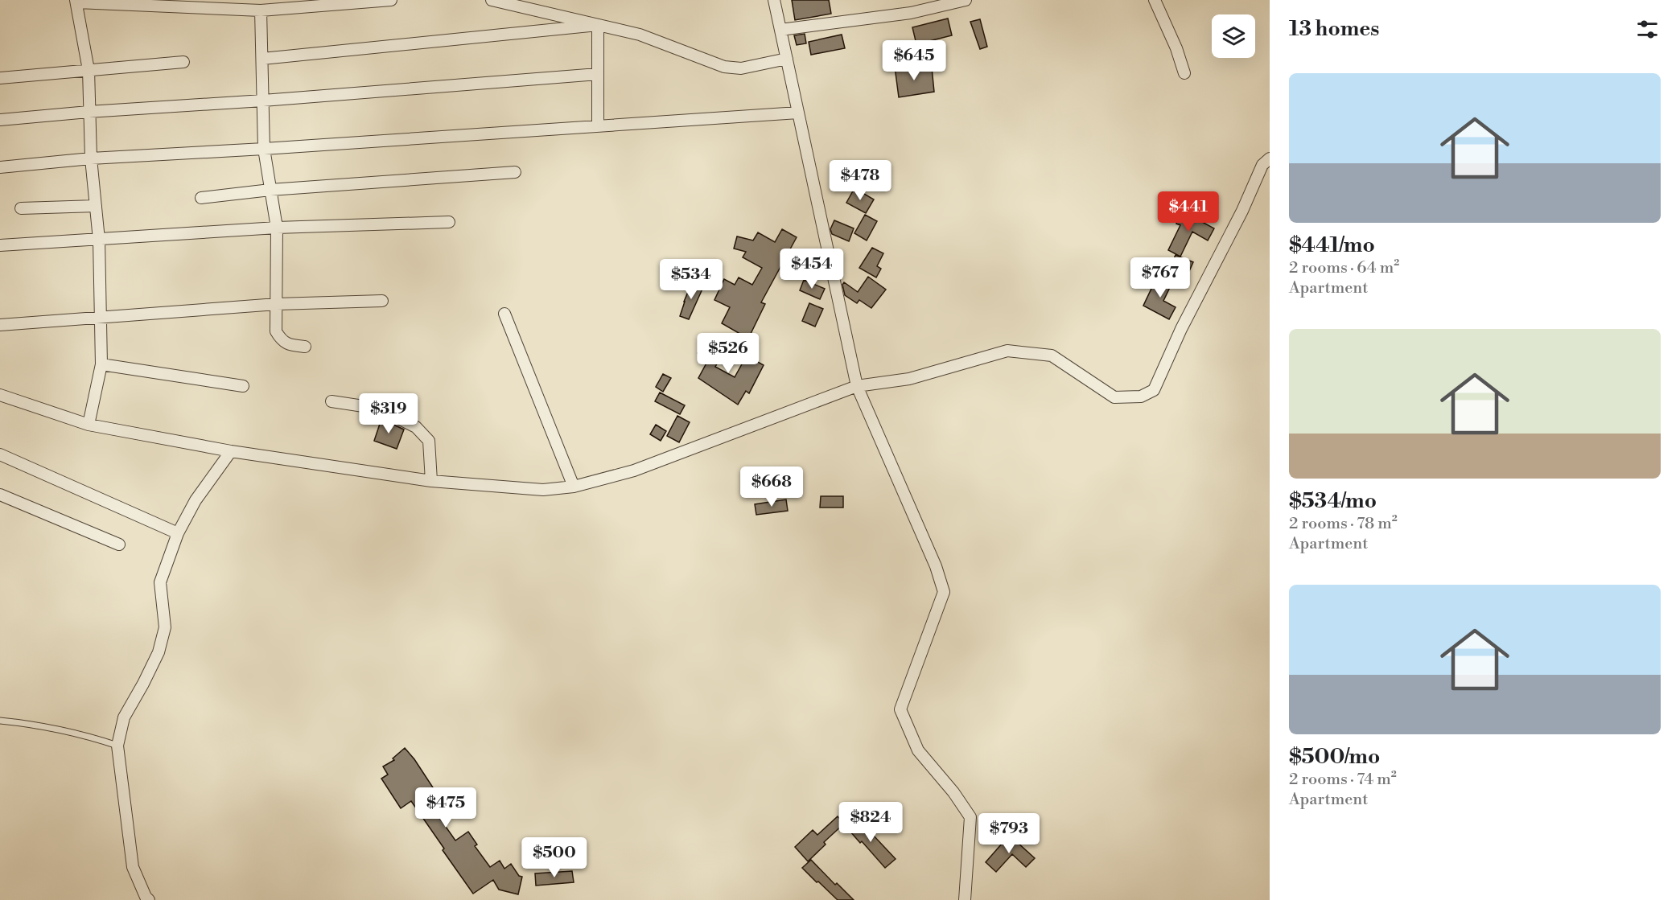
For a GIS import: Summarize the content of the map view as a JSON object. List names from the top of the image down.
{
  "page": {
    "heading": "13 homes",
    "price": [
      "$645",
      "$478",
      "$441",
      "$454",
      "$767",
      "$534",
      "$526",
      "$319",
      "$668",
      "$475",
      "$824",
      "$793",
      "$500"
    ],
    "list": [
      {
        "name": "$441/mo",
        "note": "2 rooms · 64 m² · Apartment"
      },
      {
        "name": "$534/mo",
        "note": "2 rooms · 78 m² · Apartment"
      },
      {
        "name": "$500/mo",
        "note": "2 rooms · 74 m² · Apartment"
      }
    ]
  }
}
